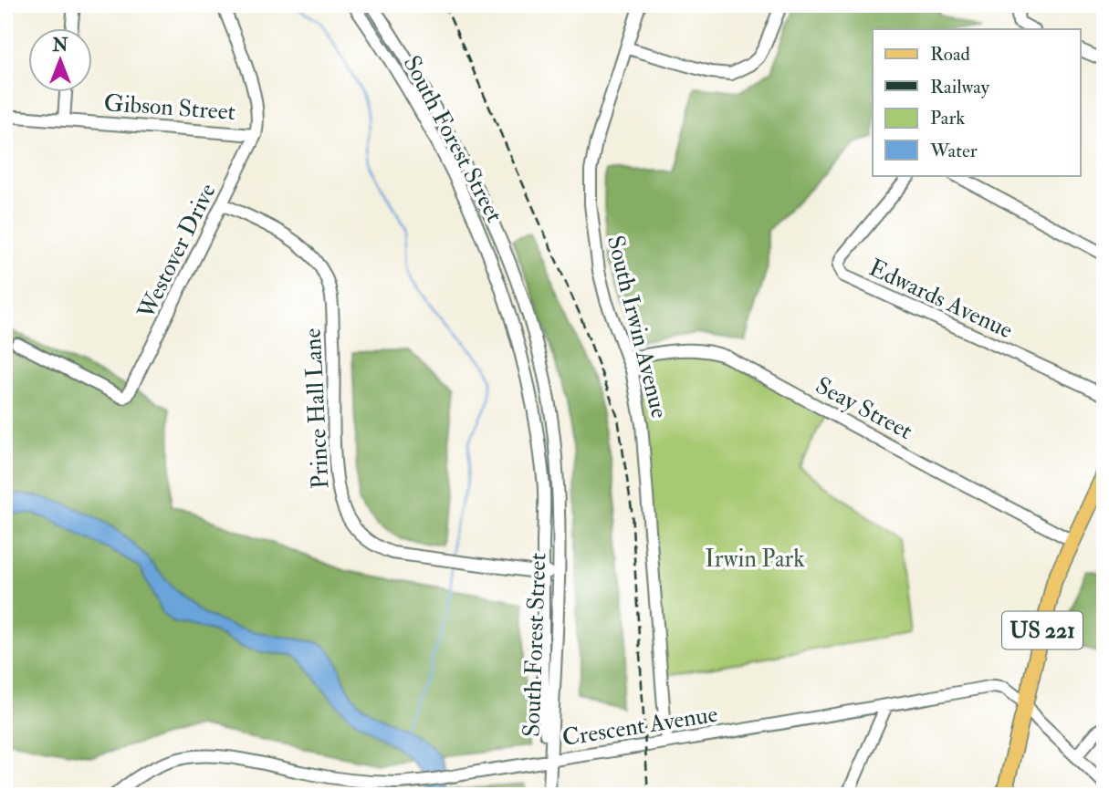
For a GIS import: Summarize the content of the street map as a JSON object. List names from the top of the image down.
{
  "streets": {
    "main road": ["US 221"],
    "street": [
      "Gibson Street",
      "South Forest Street",
      "Westover Drive",
      "Edwards Avenue",
      "South Irwin Avenue",
      "Seay Street",
      "Prince Hall Lane",
      "Crescent Avenue"
    ]
  },
  "crossings": [
    ["Gibson Street", "Westover Drive"],
    ["South Forest Street", "Prince Hall Lane"],
    ["South Forest Street", "Crescent Avenue"],
    ["Westover Drive", "Prince Hall Lane"],
    ["South Irwin Avenue", "Seay Street"],
    ["South Irwin Avenue", "Crescent Avenue"],
    ["Seay Street", "US 221"],
    ["US 221", "Crescent Avenue"]
  ],
  "parks": ["Irwin Park"],
  "legend": [
    "Road",
    "Railway",
    "Park",
    "Water"
  ],
  "north": "top"
}
